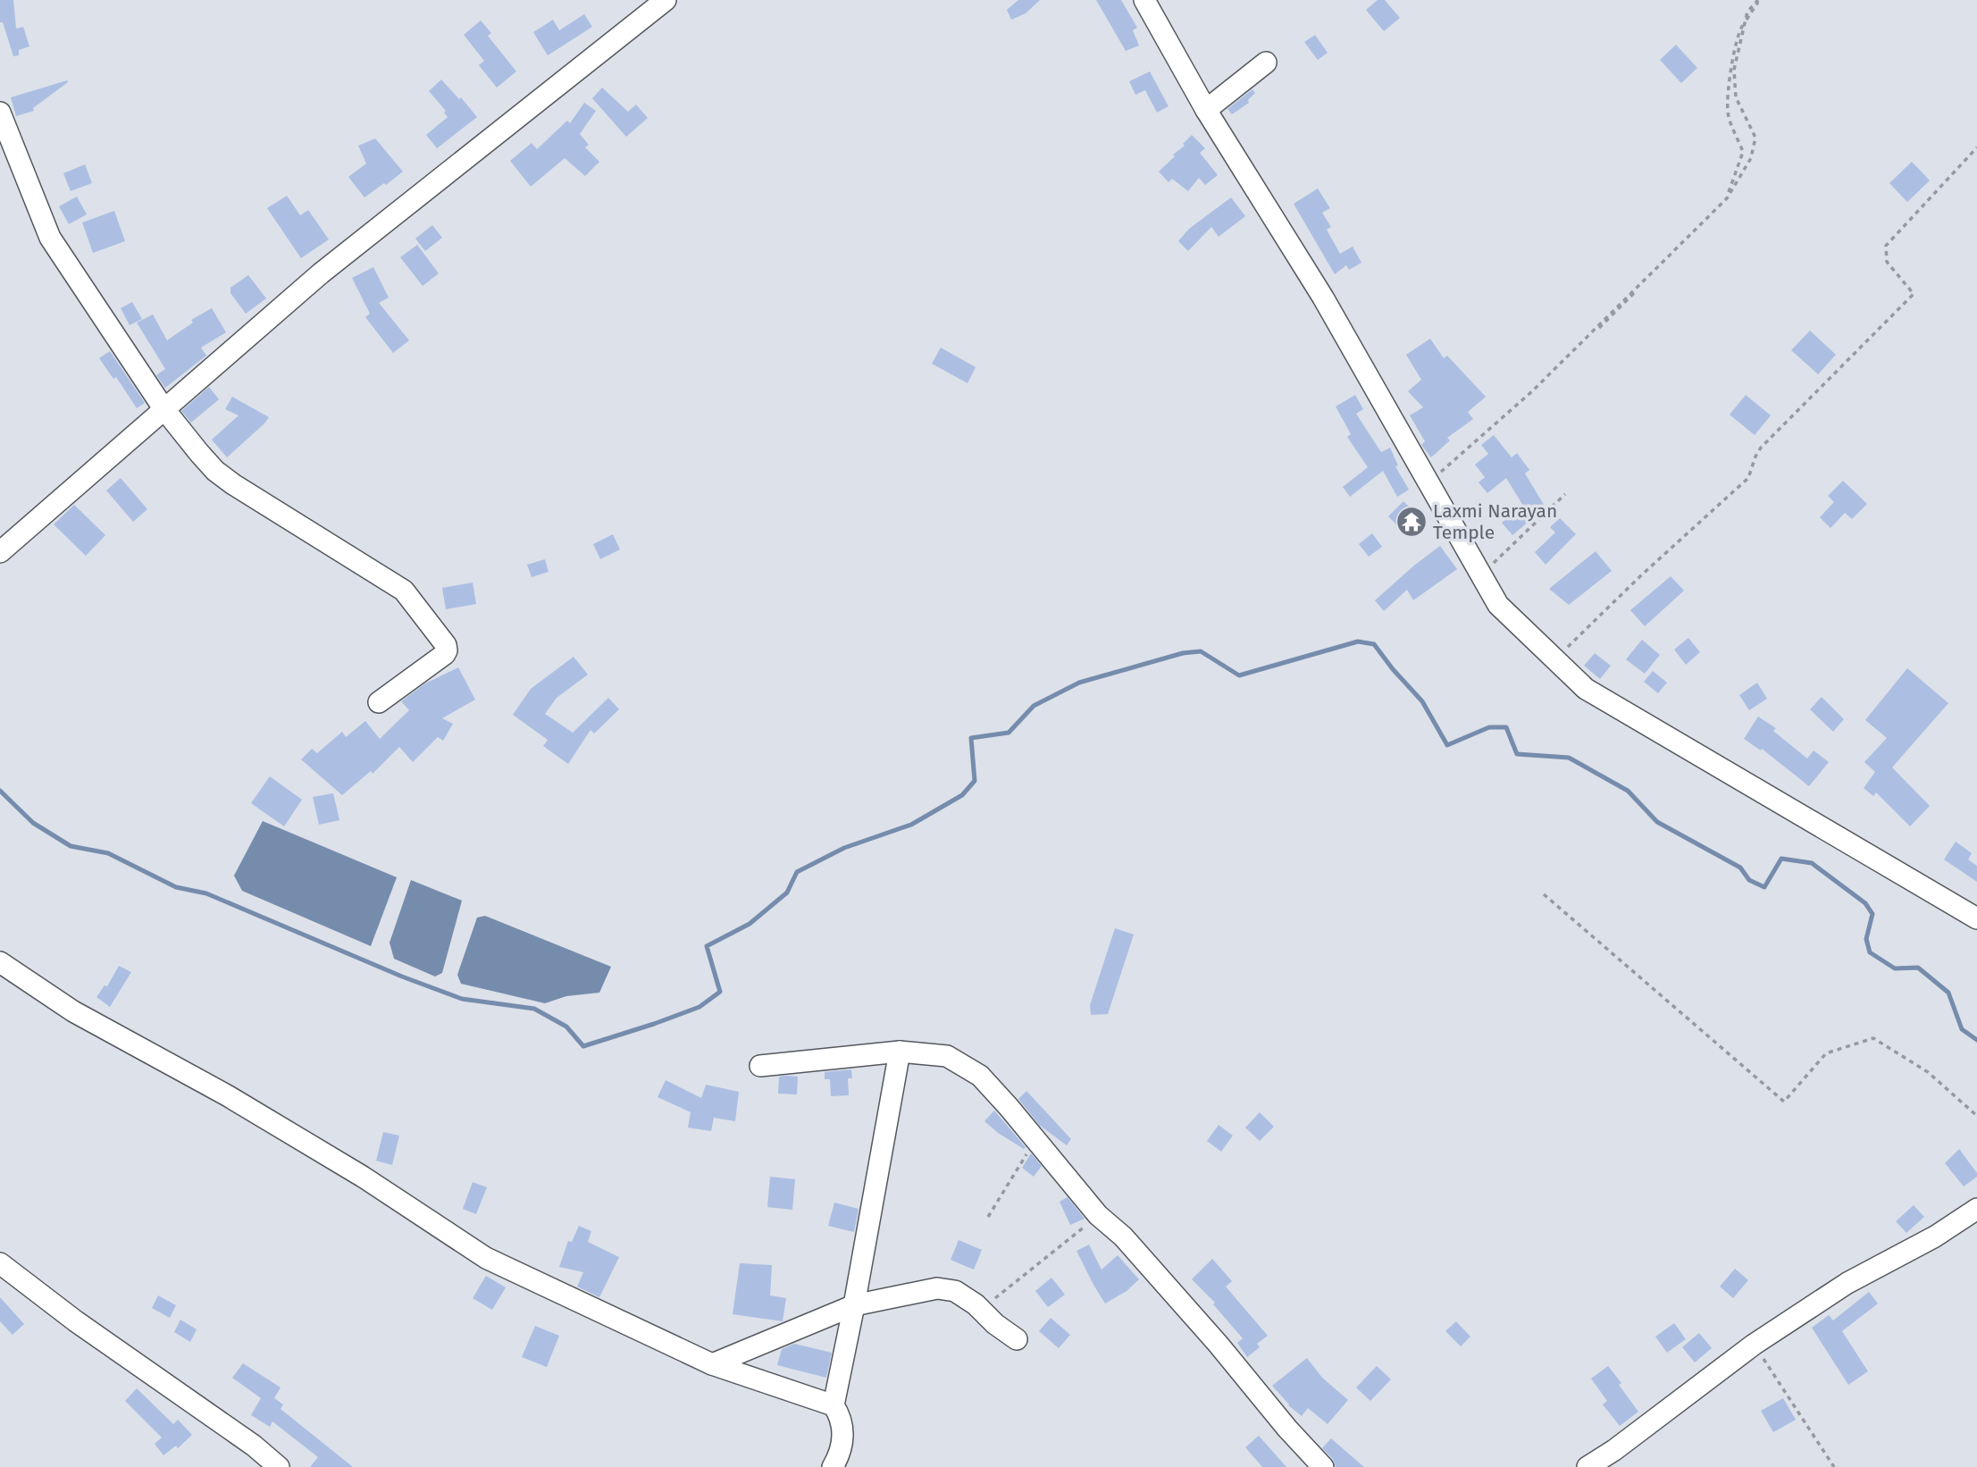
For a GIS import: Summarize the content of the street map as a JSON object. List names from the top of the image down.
{
  "places": {
    "temple": ["Laxmi Narayan Temple"]
  }
}
